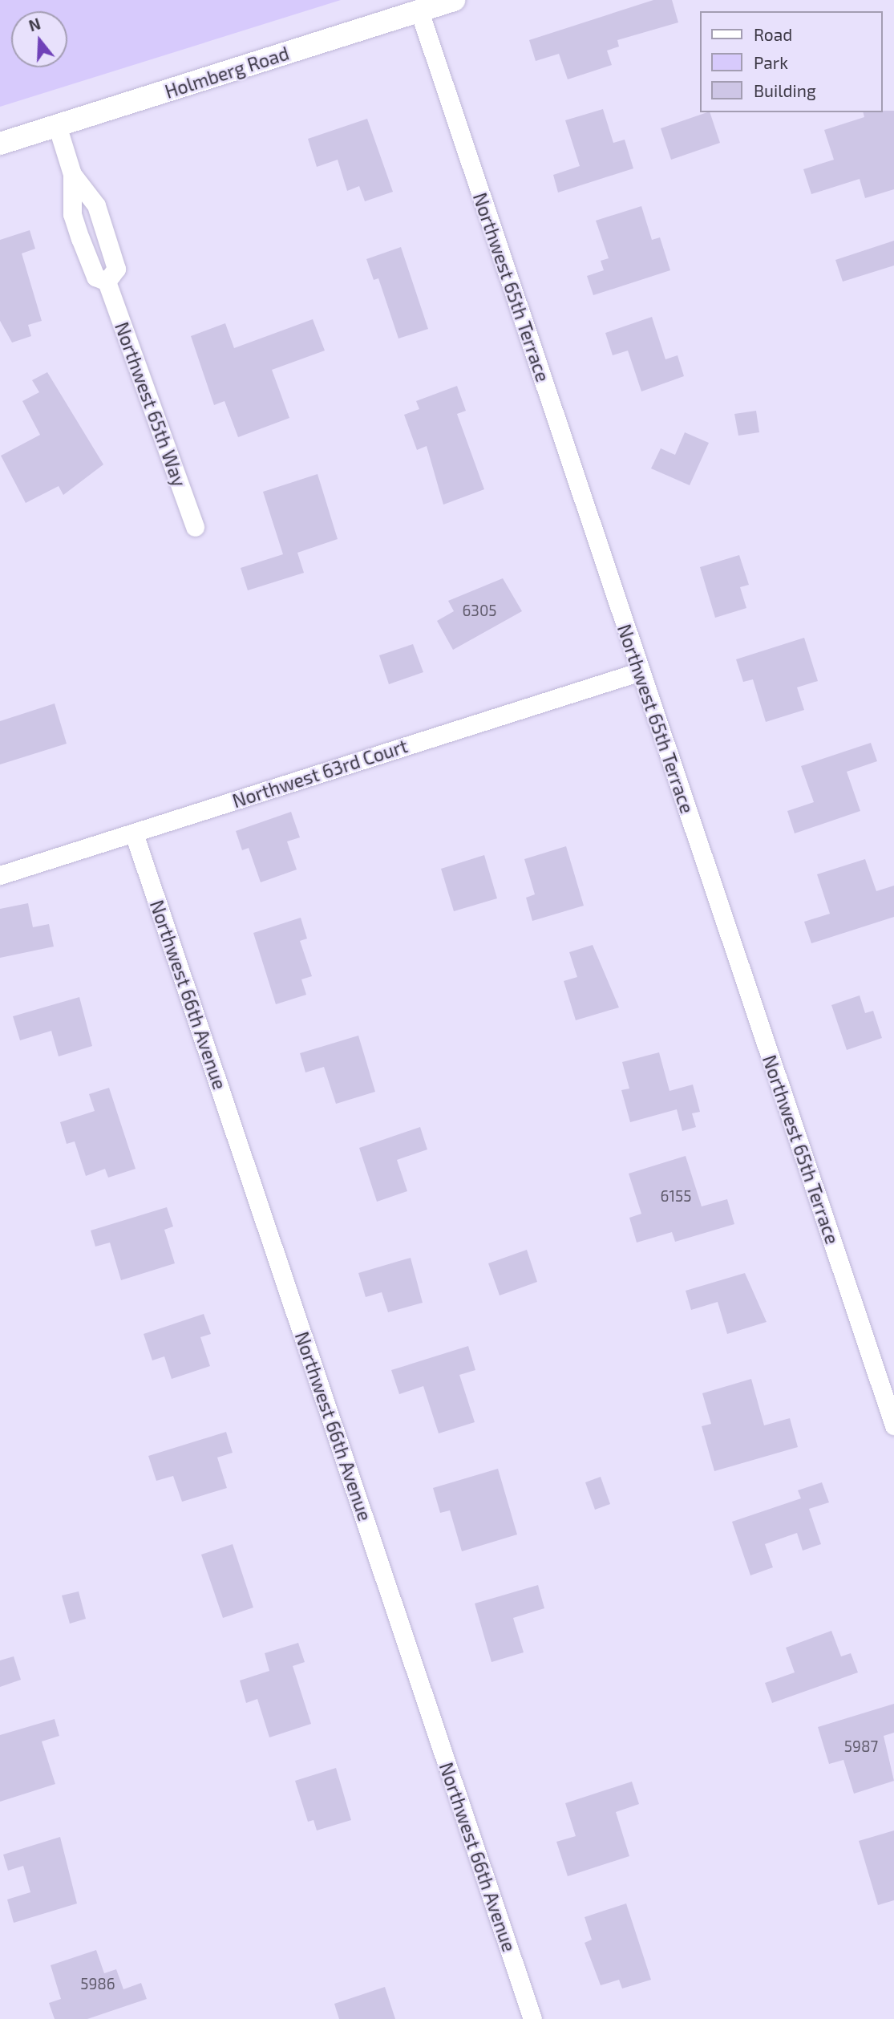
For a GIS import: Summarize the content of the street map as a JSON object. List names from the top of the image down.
{
  "streets": {
    "street": [
      "Holmberg Road",
      "Northwest 65th Terrace",
      "Northwest 65th Way",
      "Northwest 63rd Court",
      "Northwest 66th Avenue"
    ]
  },
  "crossings": [
    ["Holmberg Road", "Northwest 65th Terrace"],
    ["Holmberg Road", "Northwest 65th Way"],
    ["Northwest 65th Terrace", "Northwest 63rd Court"],
    ["Northwest 63rd Court", "Northwest 66th Avenue"]
  ],
  "house_numbers": [
    "6305",
    "6155",
    "5987",
    "5986"
  ],
  "legend": ["Road", "Park", "Building"],
  "north": "top"
}
